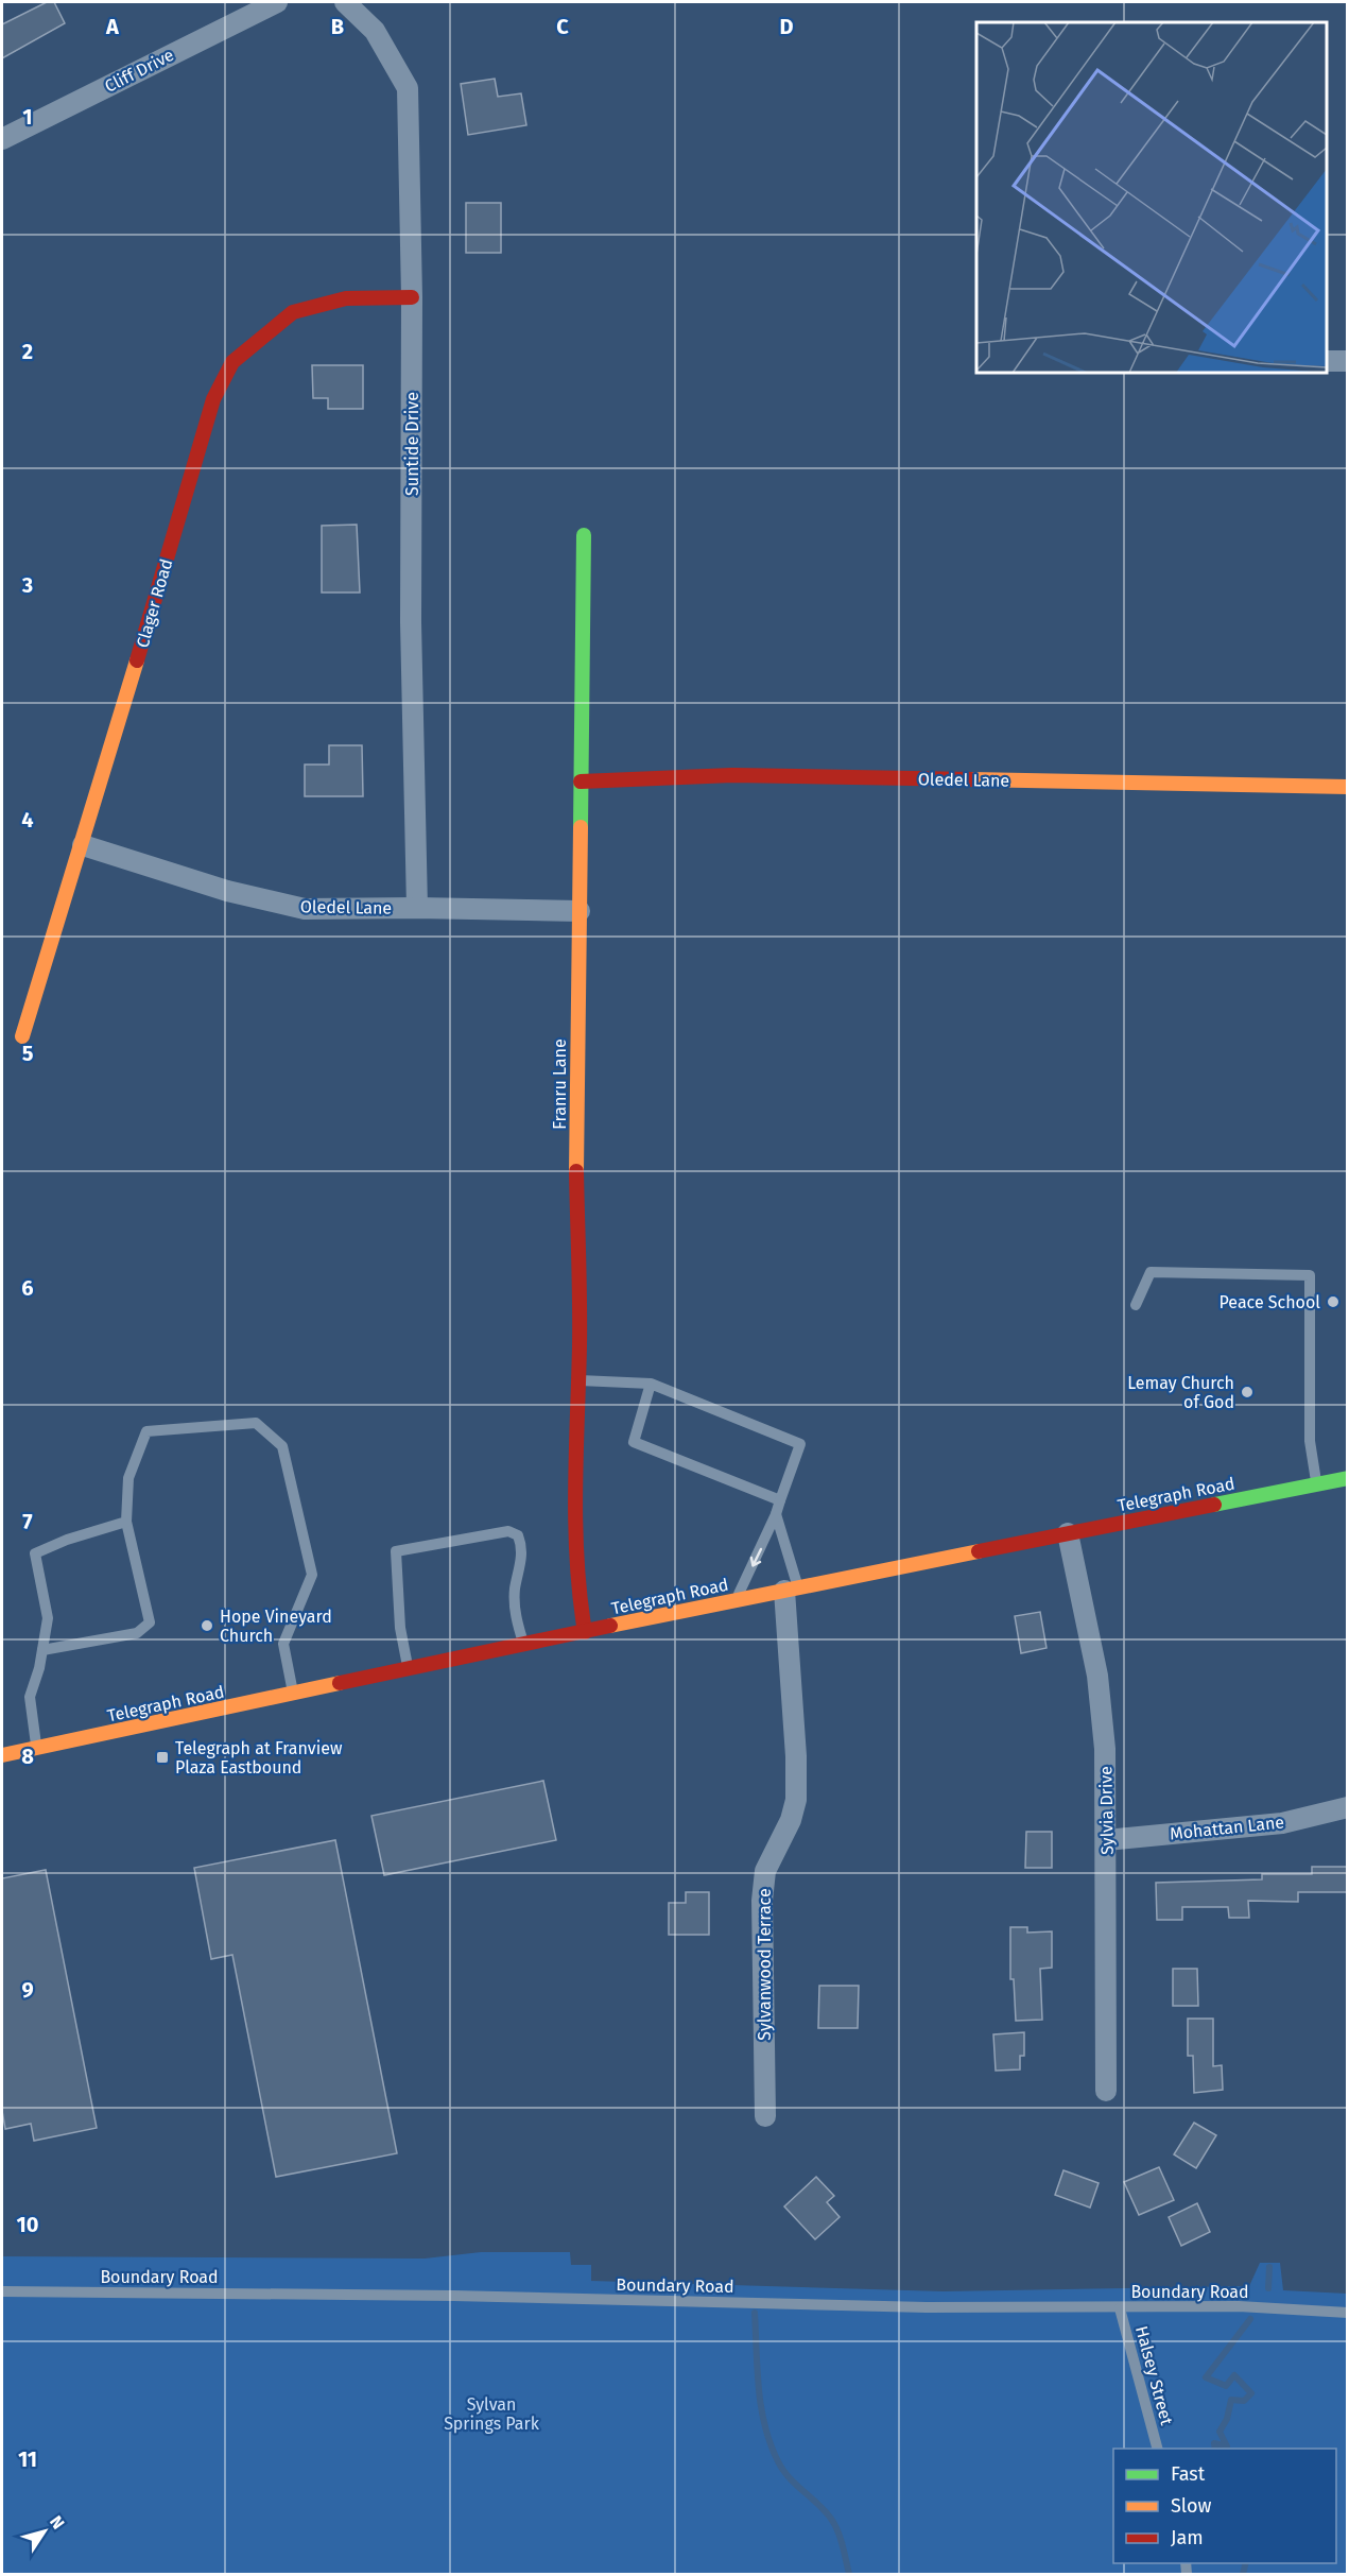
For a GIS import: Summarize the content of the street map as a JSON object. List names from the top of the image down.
{
  "streets": {
    "street": [
      "Cliff Drive",
      "Suntide Drive",
      "Clager Road",
      "Oledel Lane",
      "Franru Lane",
      "Telegraph Road",
      "Sylvia Drive",
      "Mohattan Lane",
      "Sylvanwood Terrace"
    ],
    "lane": ["Boundary Road", "Halsey Street"]
  },
  "crossings": [
    ["Suntide Drive", "Clager Road"],
    ["Suntide Drive", "Oledel Lane"],
    ["Clager Road", "Oledel Lane"],
    ["Oledel Lane", "Franru Lane"],
    ["Franru Lane", "Telegraph Road"],
    ["Telegraph Road", "Sylvia Drive"],
    ["Telegraph Road", "Sylvanwood Terrace"],
    ["Sylvia Drive", "Mohattan Lane"],
    ["Boundary Road", "Halsey Street"]
  ],
  "parks": ["Sylvan Springs Park"],
  "places": {
    "other": ["Peace School", "Lemay Church of God", "Hope Vineyard Church"],
    "transit": ["Telegraph at Franview Plaza Eastbound"]
  },
  "legend": ["Fast", "Slow", "Jam"],
  "north": "top right",
  "grid": {
    "columns": [
      "A",
      "B",
      "C",
      "D"
    ],
    "rows": [
      "1",
      "2",
      "3",
      "4",
      "5",
      "6",
      "7",
      "8",
      "9",
      "10",
      "11"
    ]
  }
}
